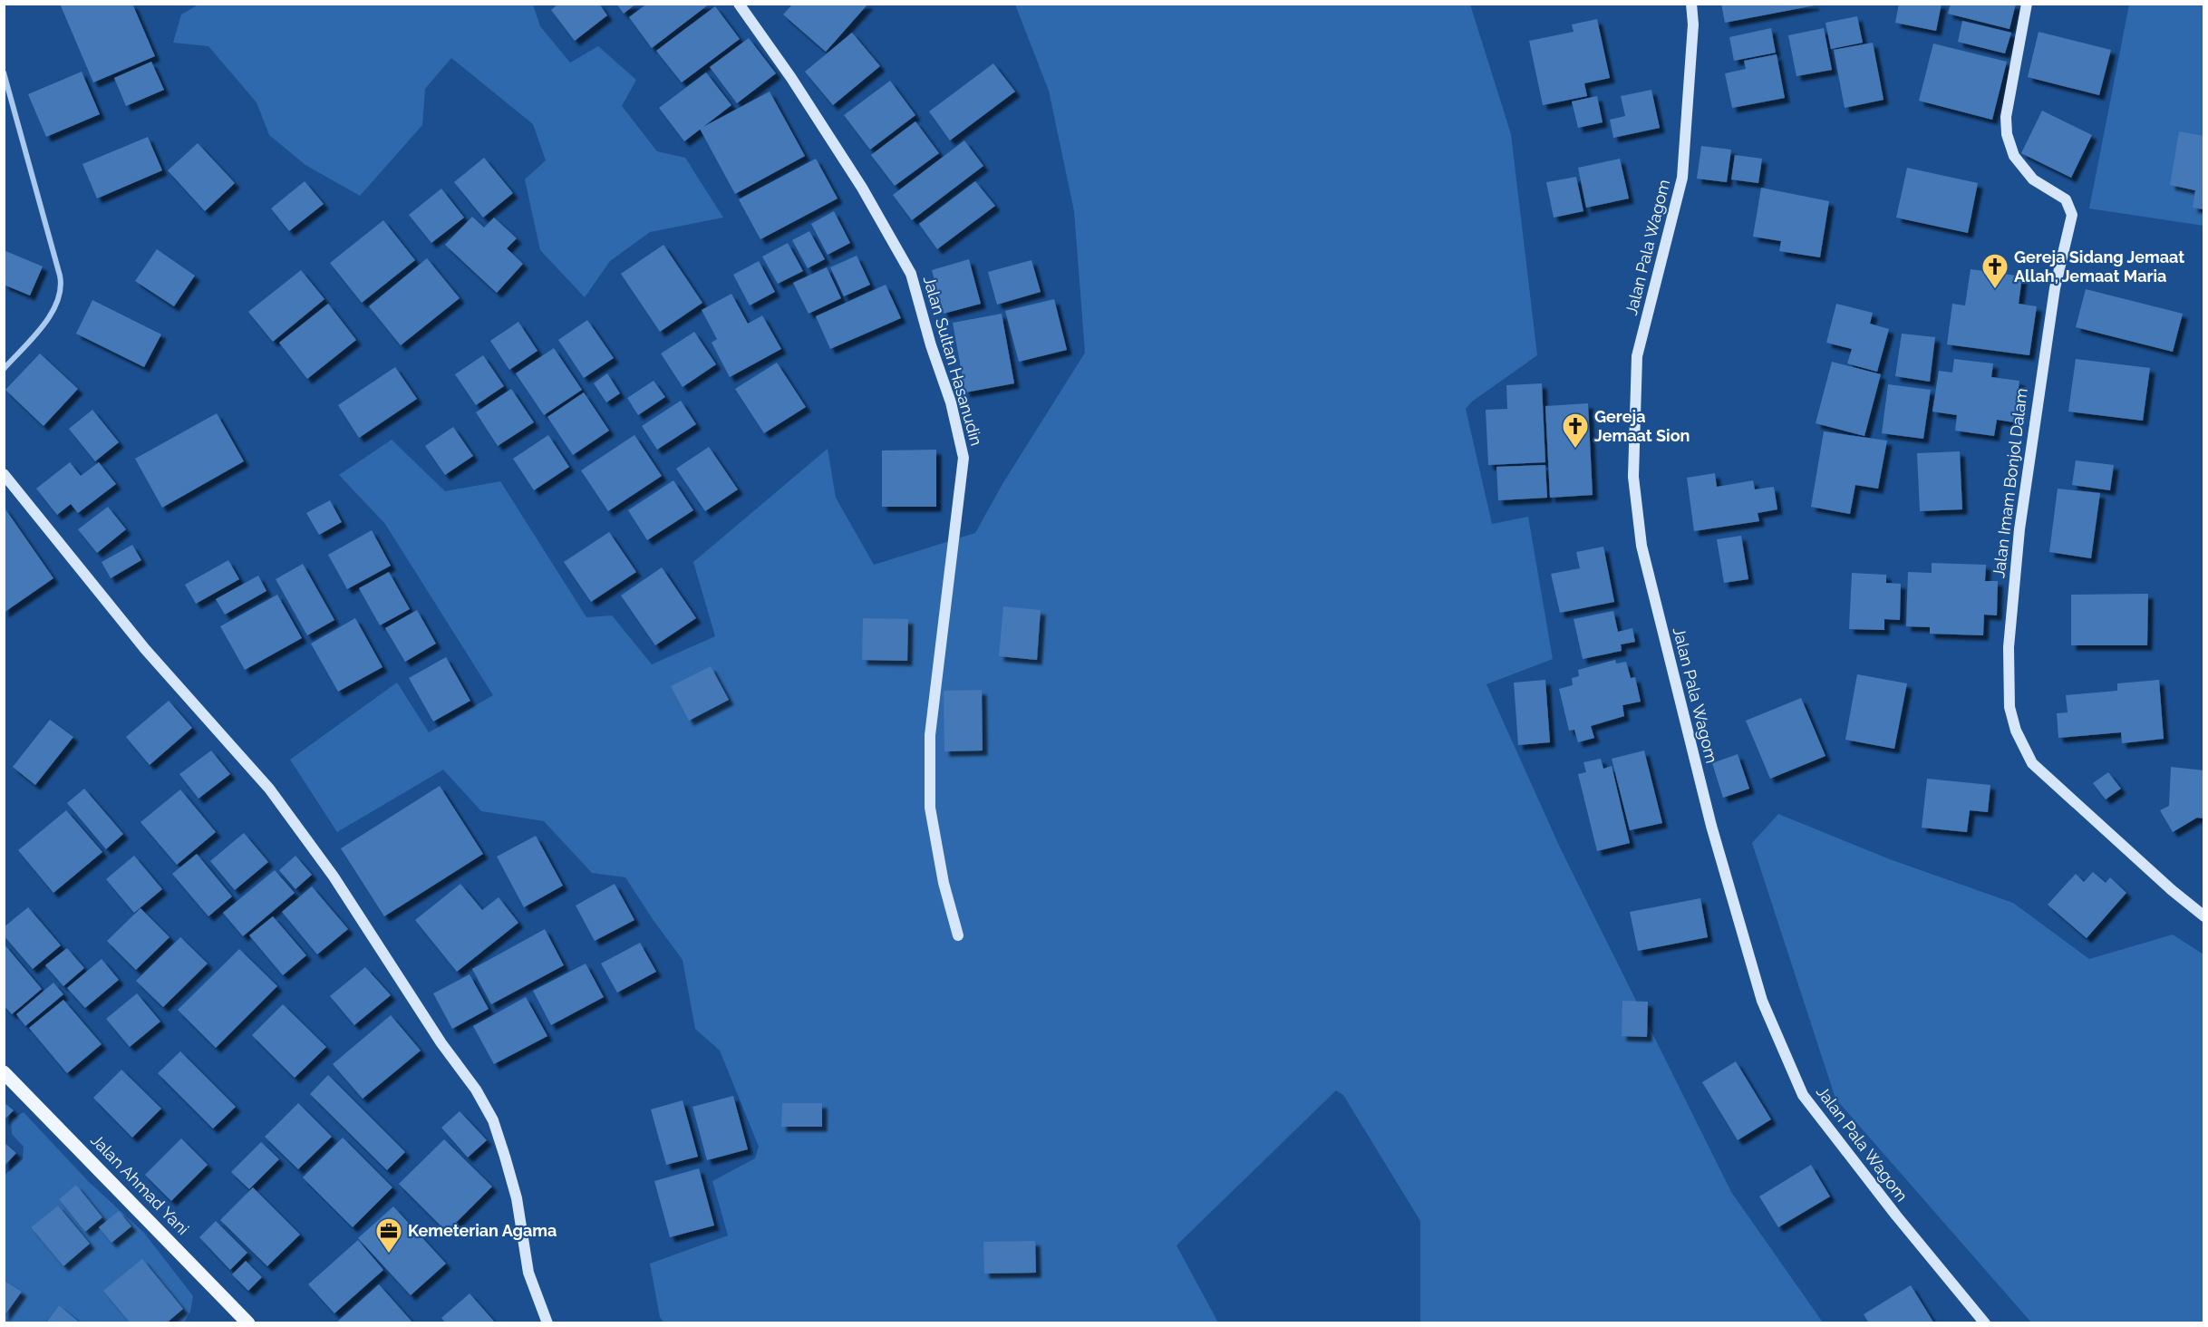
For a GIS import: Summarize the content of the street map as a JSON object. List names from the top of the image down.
{
  "streets": {
    "main road": [
      "Jalan Pala Wagom",
      "Jalan Sultan Hasanudin",
      "Jalan Imam Bonjol Dalam",
      "Jalan Ahmad Yani"
    ]
  },
  "places": {
    "church": ["Gereja Sidang Jemaat Allah, Jemaat Maria", "Gereja Jemaat Sion"],
    "office": ["Kemeterian Agama"]
  }
}
